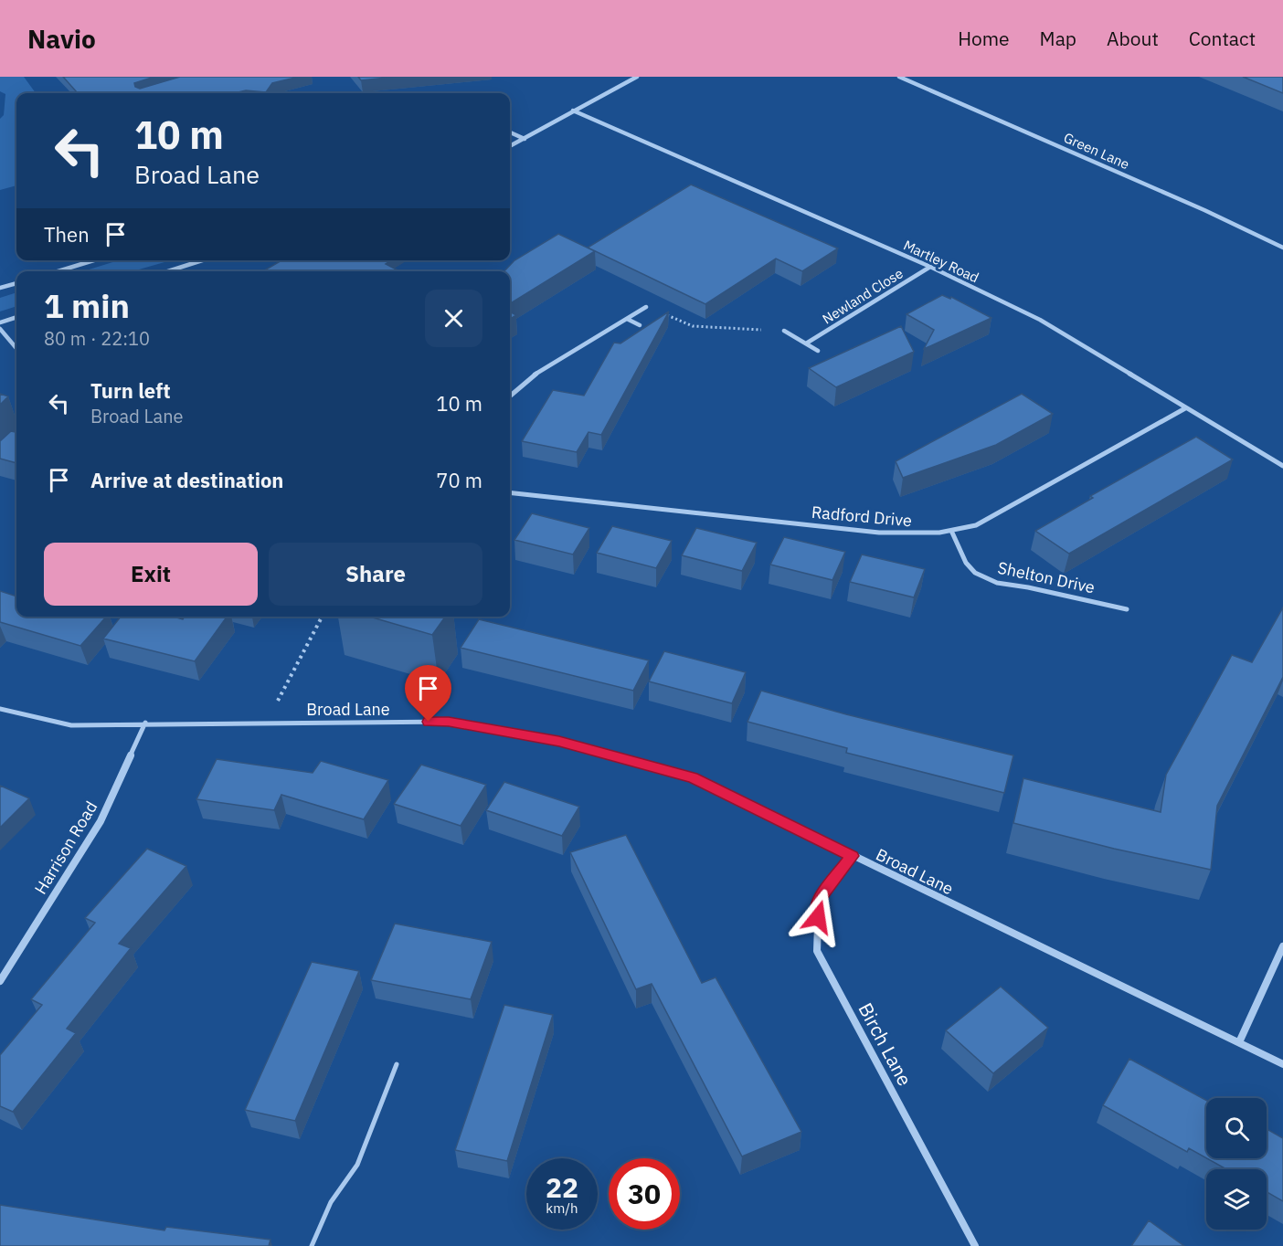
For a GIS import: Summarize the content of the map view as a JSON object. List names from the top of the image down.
{
  "streets": {
    "street": [
      "Green Lane",
      "Martley Road",
      "Newland Close",
      "Radford Drive",
      "Shelton Drive",
      "Broad Lane",
      "Harrison Road",
      "Birch Lane"
    ]
  },
  "crossings": [
    ["Martley Road", "Newland Close"],
    ["Martley Road", "Radford Drive"],
    ["Radford Drive", "Shelton Drive"],
    ["Broad Lane", "Harrison Road"],
    ["Broad Lane", "Birch Lane"]
  ],
  "page": {
    "header": "Navio",
    "nav": [
      "Home",
      "Map",
      "About",
      "Contact"
    ],
    "turn": ["10 m", "Broad Lane"],
    "then": "Then",
    "heading": ["1 min", "80 m · 22:10"],
    "list": [
      {
        "name": "Turn left",
        "note": "Broad Lane",
        "value": "10 m"
      },
      {
        "name": "Arrive at destination",
        "value": "70 m"
      }
    ],
    "buttons": ["Exit", "Share"],
    "speed": "22 km/h",
    "limit": "30"
  }
}
